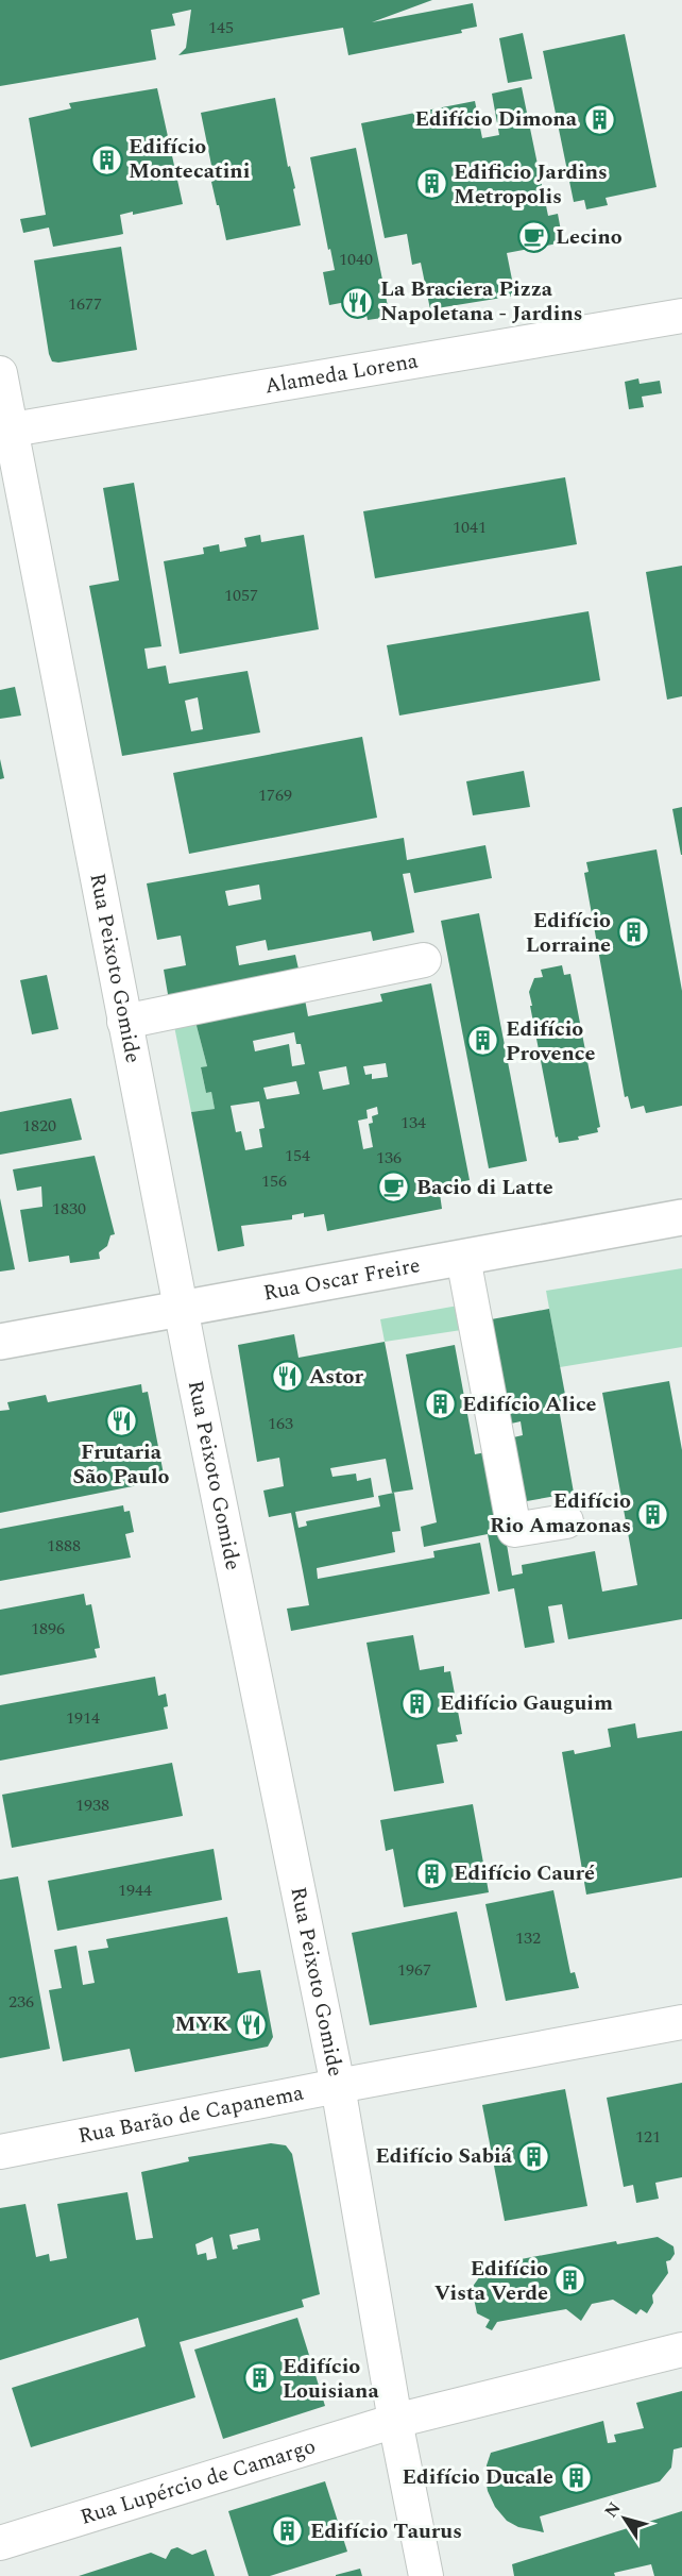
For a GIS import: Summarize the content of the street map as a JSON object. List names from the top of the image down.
{
  "streets": {
    "street": [
      "Alameda Lorena",
      "Rua Peixoto Gomide",
      "Rua Oscar Freire",
      "Rua Barão de Capanema",
      "Rua Lupércio de Camargo"
    ]
  },
  "crossings": [
    ["Alameda Lorena", "Rua Peixoto Gomide"],
    ["Rua Peixoto Gomide", "Rua Oscar Freire"],
    ["Rua Peixoto Gomide", "Rua Barão de Capanema"],
    ["Rua Peixoto Gomide", "Rua Lupércio de Camargo"]
  ],
  "places": {
    "building": [
      "Edifício Dimona",
      "Edifício Montecatini",
      "Edificio Jardins Metropolis",
      "Edifício Lorraine",
      "Edifício Provence",
      "Edifício Alice",
      "Edifício Rio Amazonas",
      "Edifício Gauguim",
      "Edifício Cauré",
      "Edifício Sabiá",
      "Edifício Vista Verde",
      "Edifício Louisiana",
      "Edifício Ducale",
      "Edifício Taurus"
    ],
    "cafe": ["Lecino", "Bacio di Latte"],
    "restaurant": [
      "La Braciera Pizza Napoletana - Jardins",
      "Astor",
      "Frutaria São Paulo",
      "MYK"
    ]
  },
  "house_numbers": [
    "145",
    "1040",
    "1677",
    "1041",
    "1057",
    "1769",
    "134",
    "1820",
    "154",
    "136",
    "156",
    "1830",
    "163",
    "1888",
    "1896",
    "1914",
    "1938",
    "1944",
    "132",
    "1967",
    "236",
    "121"
  ],
  "north": "top left"
}
